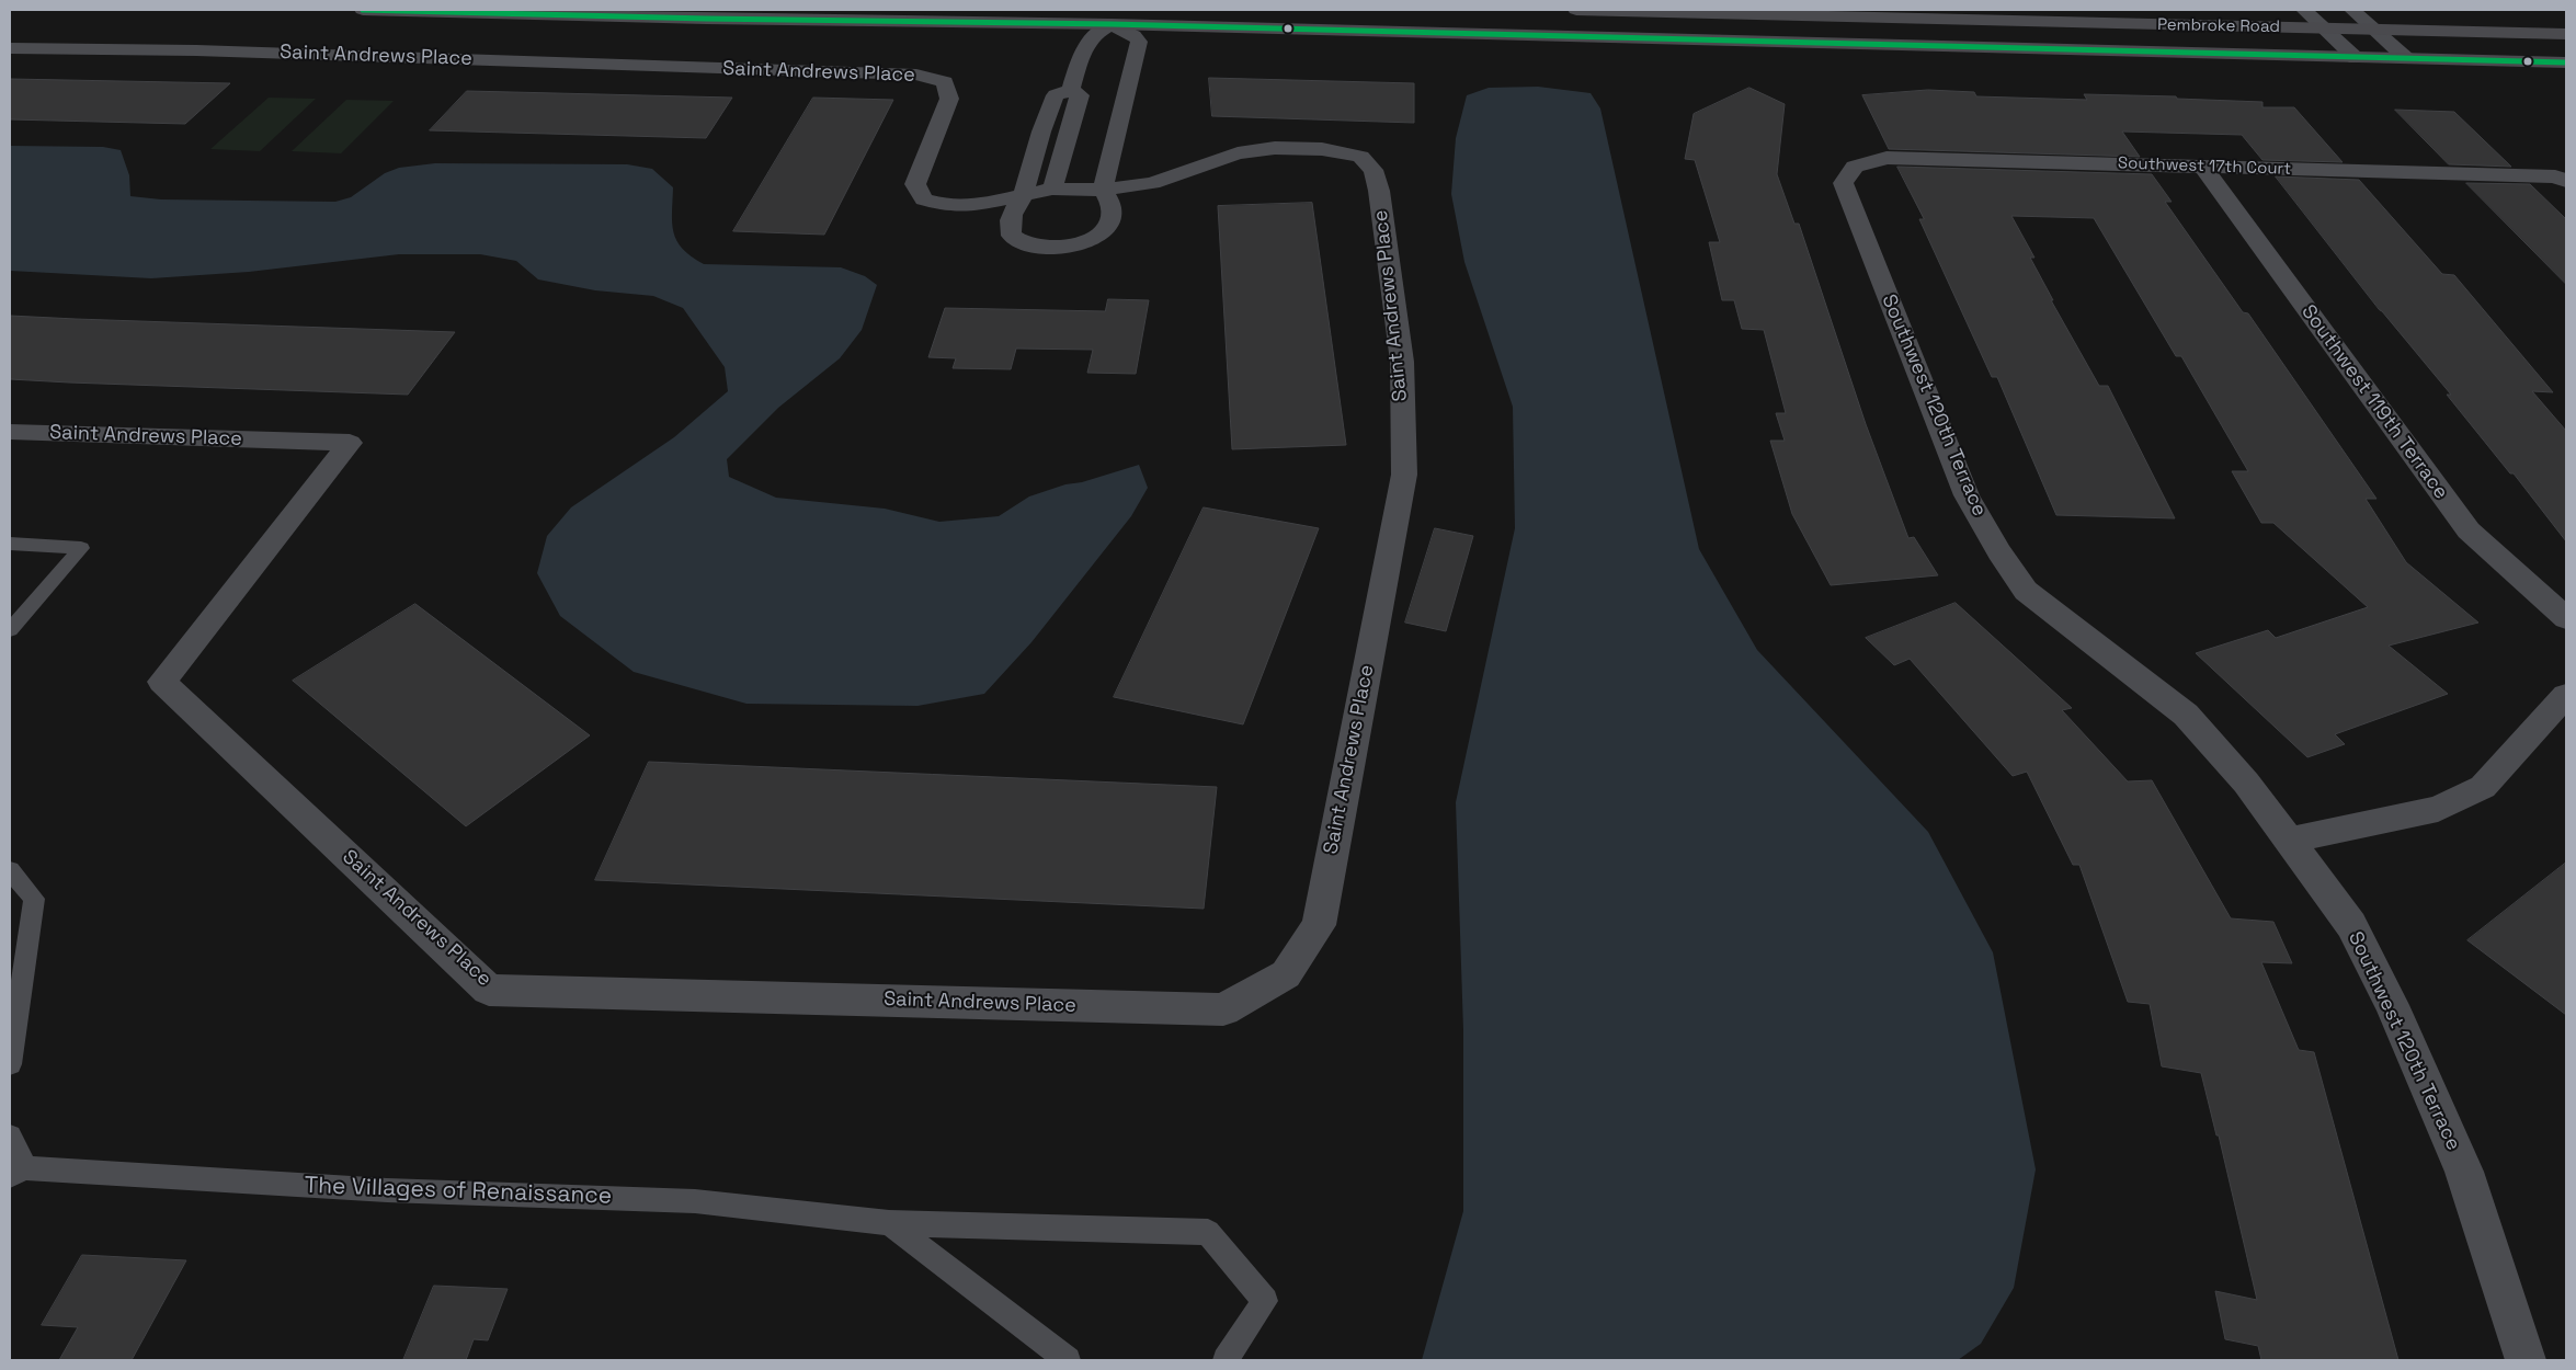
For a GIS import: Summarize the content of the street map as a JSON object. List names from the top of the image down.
{
  "streets": {
    "main road": ["Pembroke Road"],
    "street": [
      "Saint Andrews Place",
      "Southwest 17th Court",
      "Southwest 119th Terrace",
      "Southwest 120th Terrace"
    ],
    "lane": ["The Villages of Renaissance"]
  },
  "crossings": [
    ["Southwest 17th Court", "Southwest 119th Terrace"],
    ["Southwest 17th Court", "Southwest 120th Terrace"]
  ]
}
